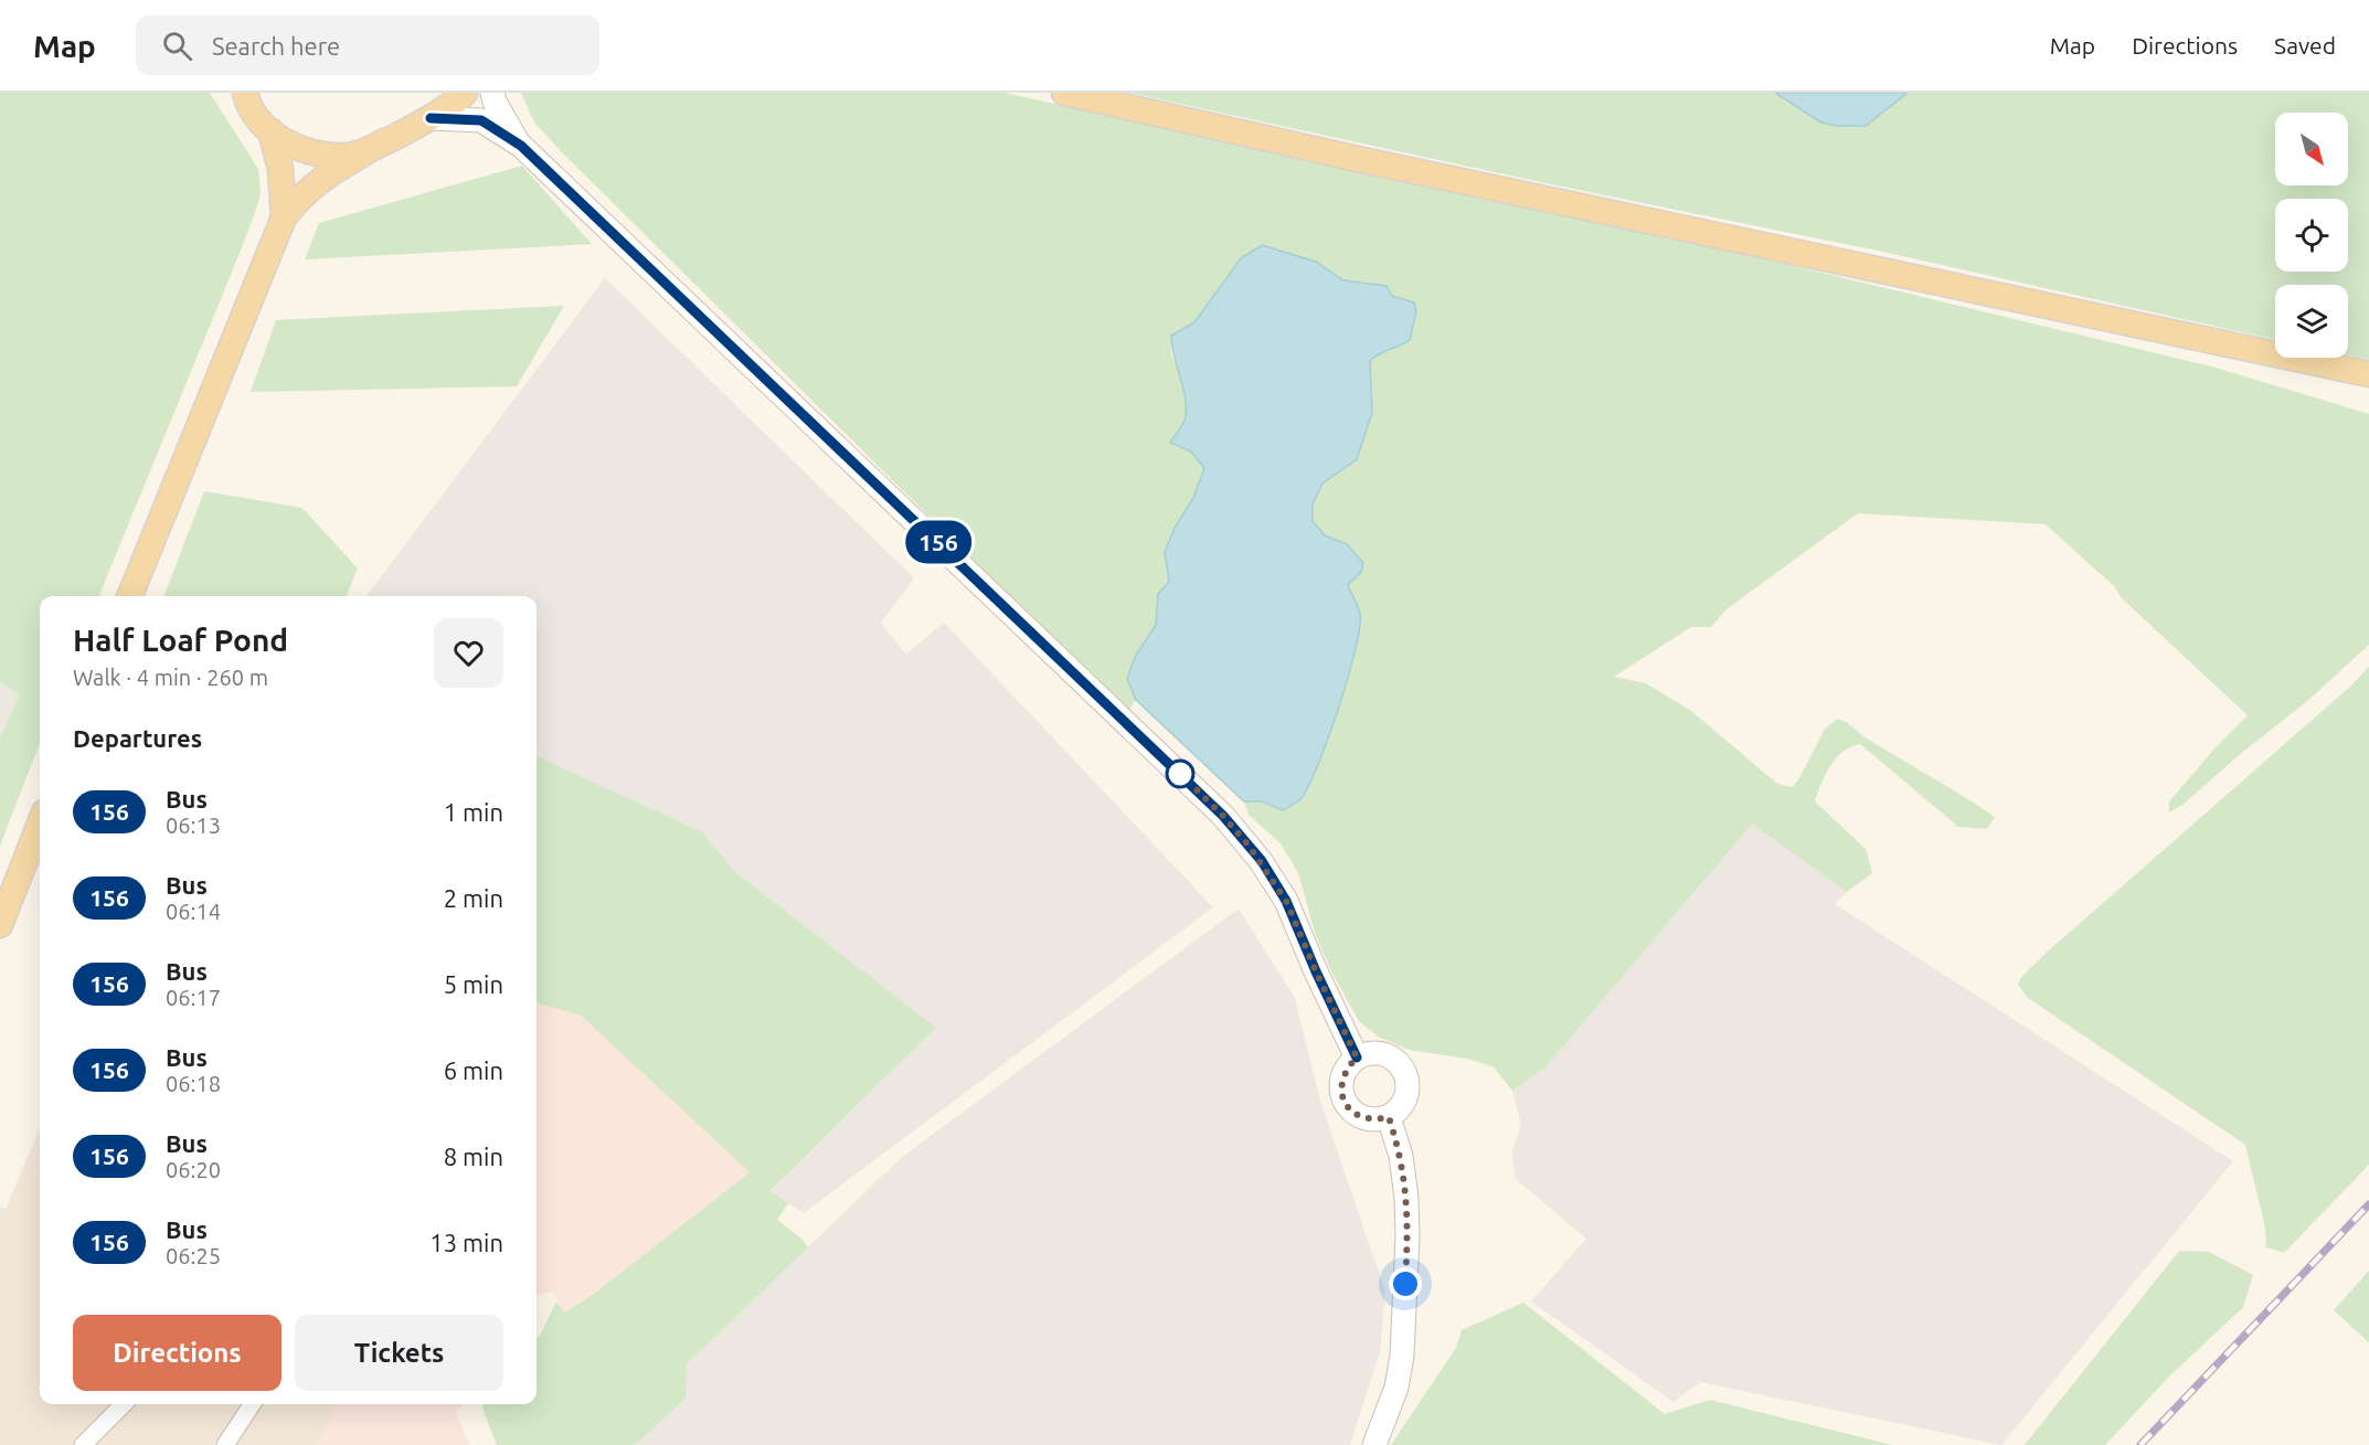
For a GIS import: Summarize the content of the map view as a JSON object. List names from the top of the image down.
{
  "lines": ["bus line 156"],
  "north": "bottom right",
  "page": {
    "header": "Map",
    "search": "Search here",
    "nav": ["Map", "Directions", "Saved"],
    "on_map": "156",
    "heading": [
      ["Half Loaf Pond", "Walk · 4 min · 260 m"],
      "Departures"
    ],
    "list": [
      {
        "mark": "156",
        "name": "Bus",
        "note": "06:13",
        "value": "1 min"
      },
      {
        "mark": "156",
        "name": "Bus",
        "note": "06:14",
        "value": "2 min"
      },
      {
        "mark": "156",
        "name": "Bus",
        "note": "06:17",
        "value": "5 min"
      },
      {
        "mark": "156",
        "name": "Bus",
        "note": "06:18",
        "value": "6 min"
      },
      {
        "mark": "156",
        "name": "Bus",
        "note": "06:20",
        "value": "8 min"
      },
      {
        "mark": "156",
        "name": "Bus",
        "note": "06:25",
        "value": "13 min"
      }
    ],
    "buttons": ["Directions", "Tickets"]
  }
}
